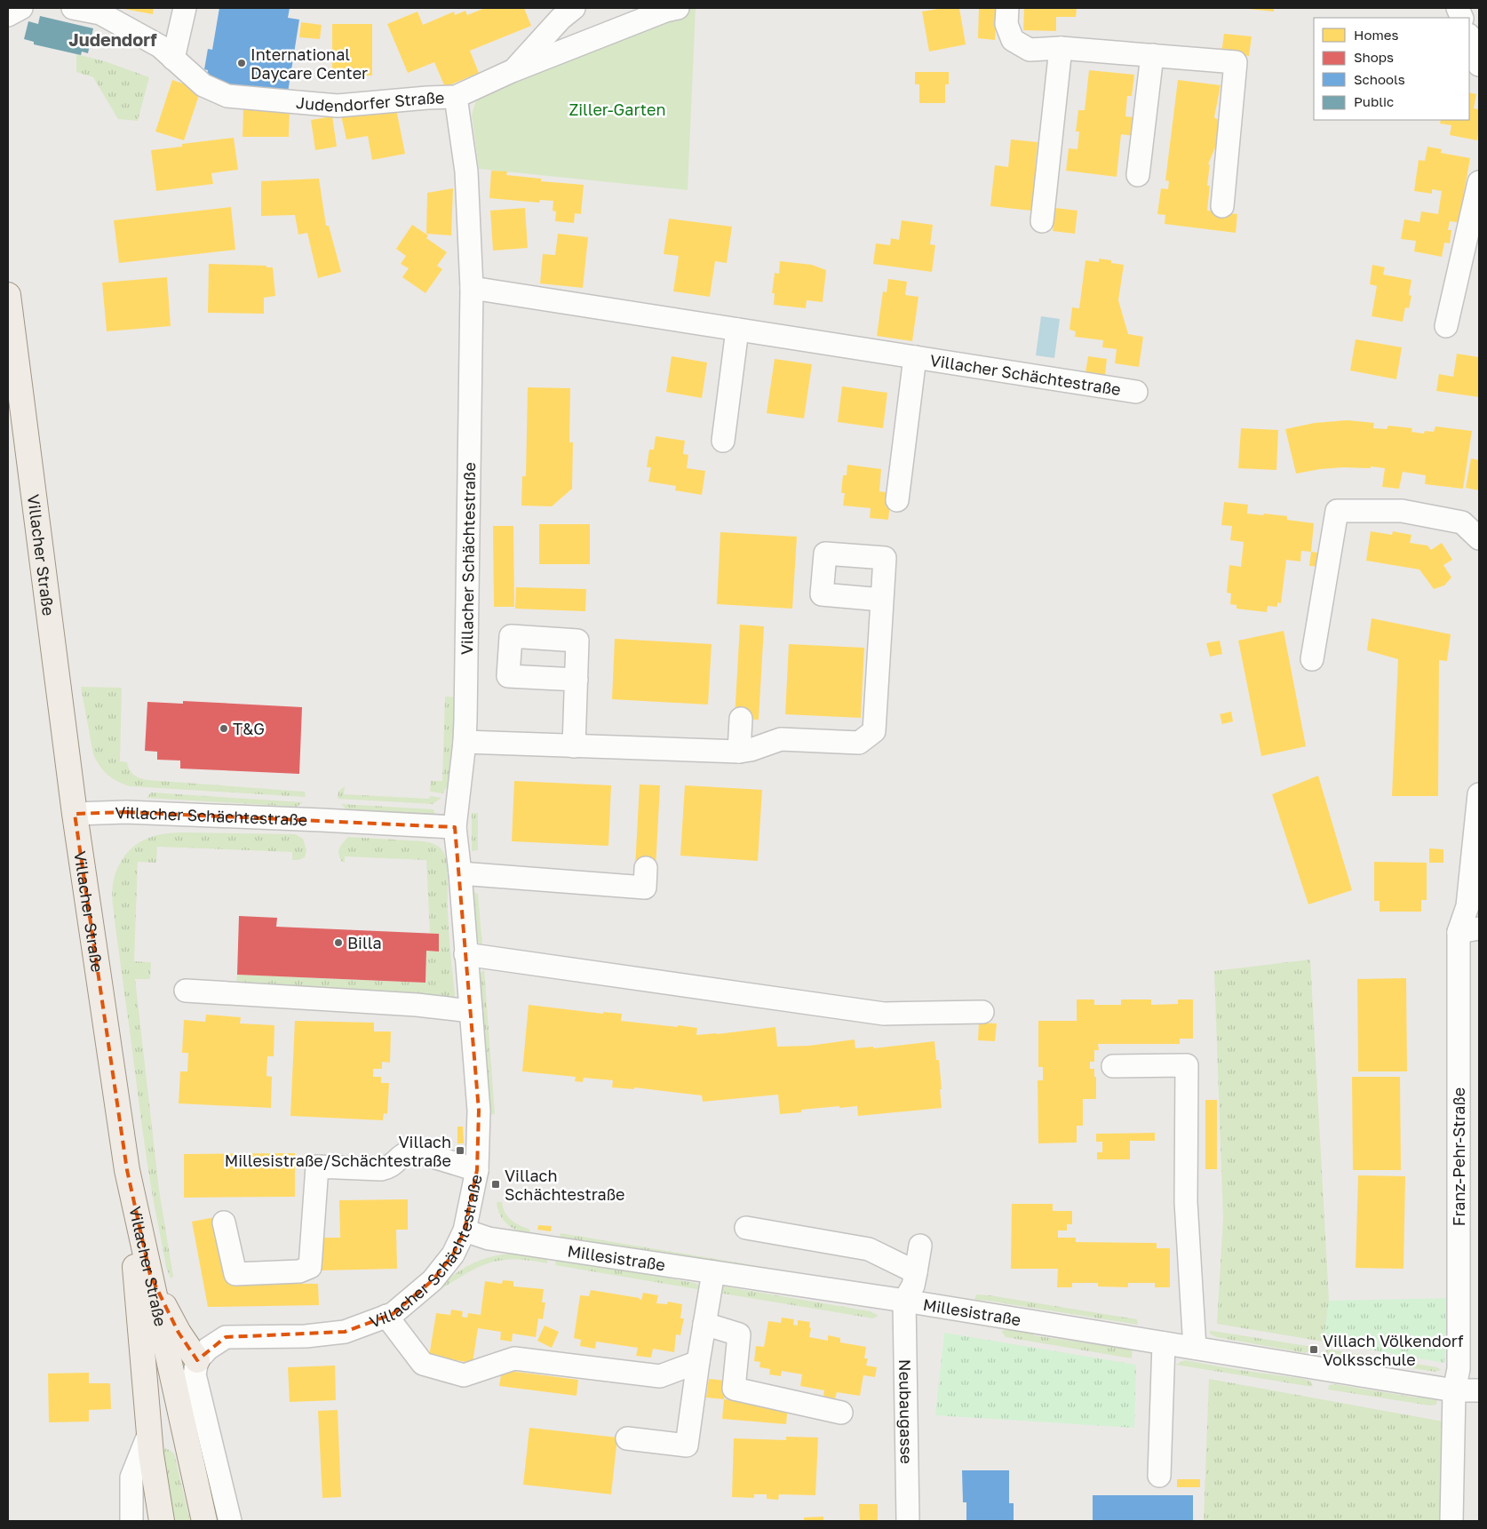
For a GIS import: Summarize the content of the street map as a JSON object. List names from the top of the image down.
{
  "streets": {
    "main road": ["Villacher Straße"],
    "street": [
      "Judendorfer Straße",
      "Villacher Schächtestraße",
      "Franz-Pehr-Straße",
      "Millesistraße",
      "Neubaugasse"
    ]
  },
  "crossings": [
    ["Judendorfer Straße", "Villacher Schächtestraße"],
    ["Villacher Schächtestraße", "Villacher Straße"],
    ["Villacher Schächtestraße", "Millesistraße"],
    ["Franz-Pehr-Straße", "Millesistraße"],
    ["Millesistraße", "Neubaugasse"]
  ],
  "districts": ["Judendorf"],
  "parks": ["Ziller-Garten"],
  "places": {
    "other": ["International Daycare Center", "T&G", "Billa"],
    "transit": ["Villach Millesistraße/Schächtestraße", "Villach Schächtestraße", "Villach Völkendorf Volksschule"]
  },
  "legend": [
    "Homes",
    "Shops",
    "Schools",
    "Public"
  ]
}
